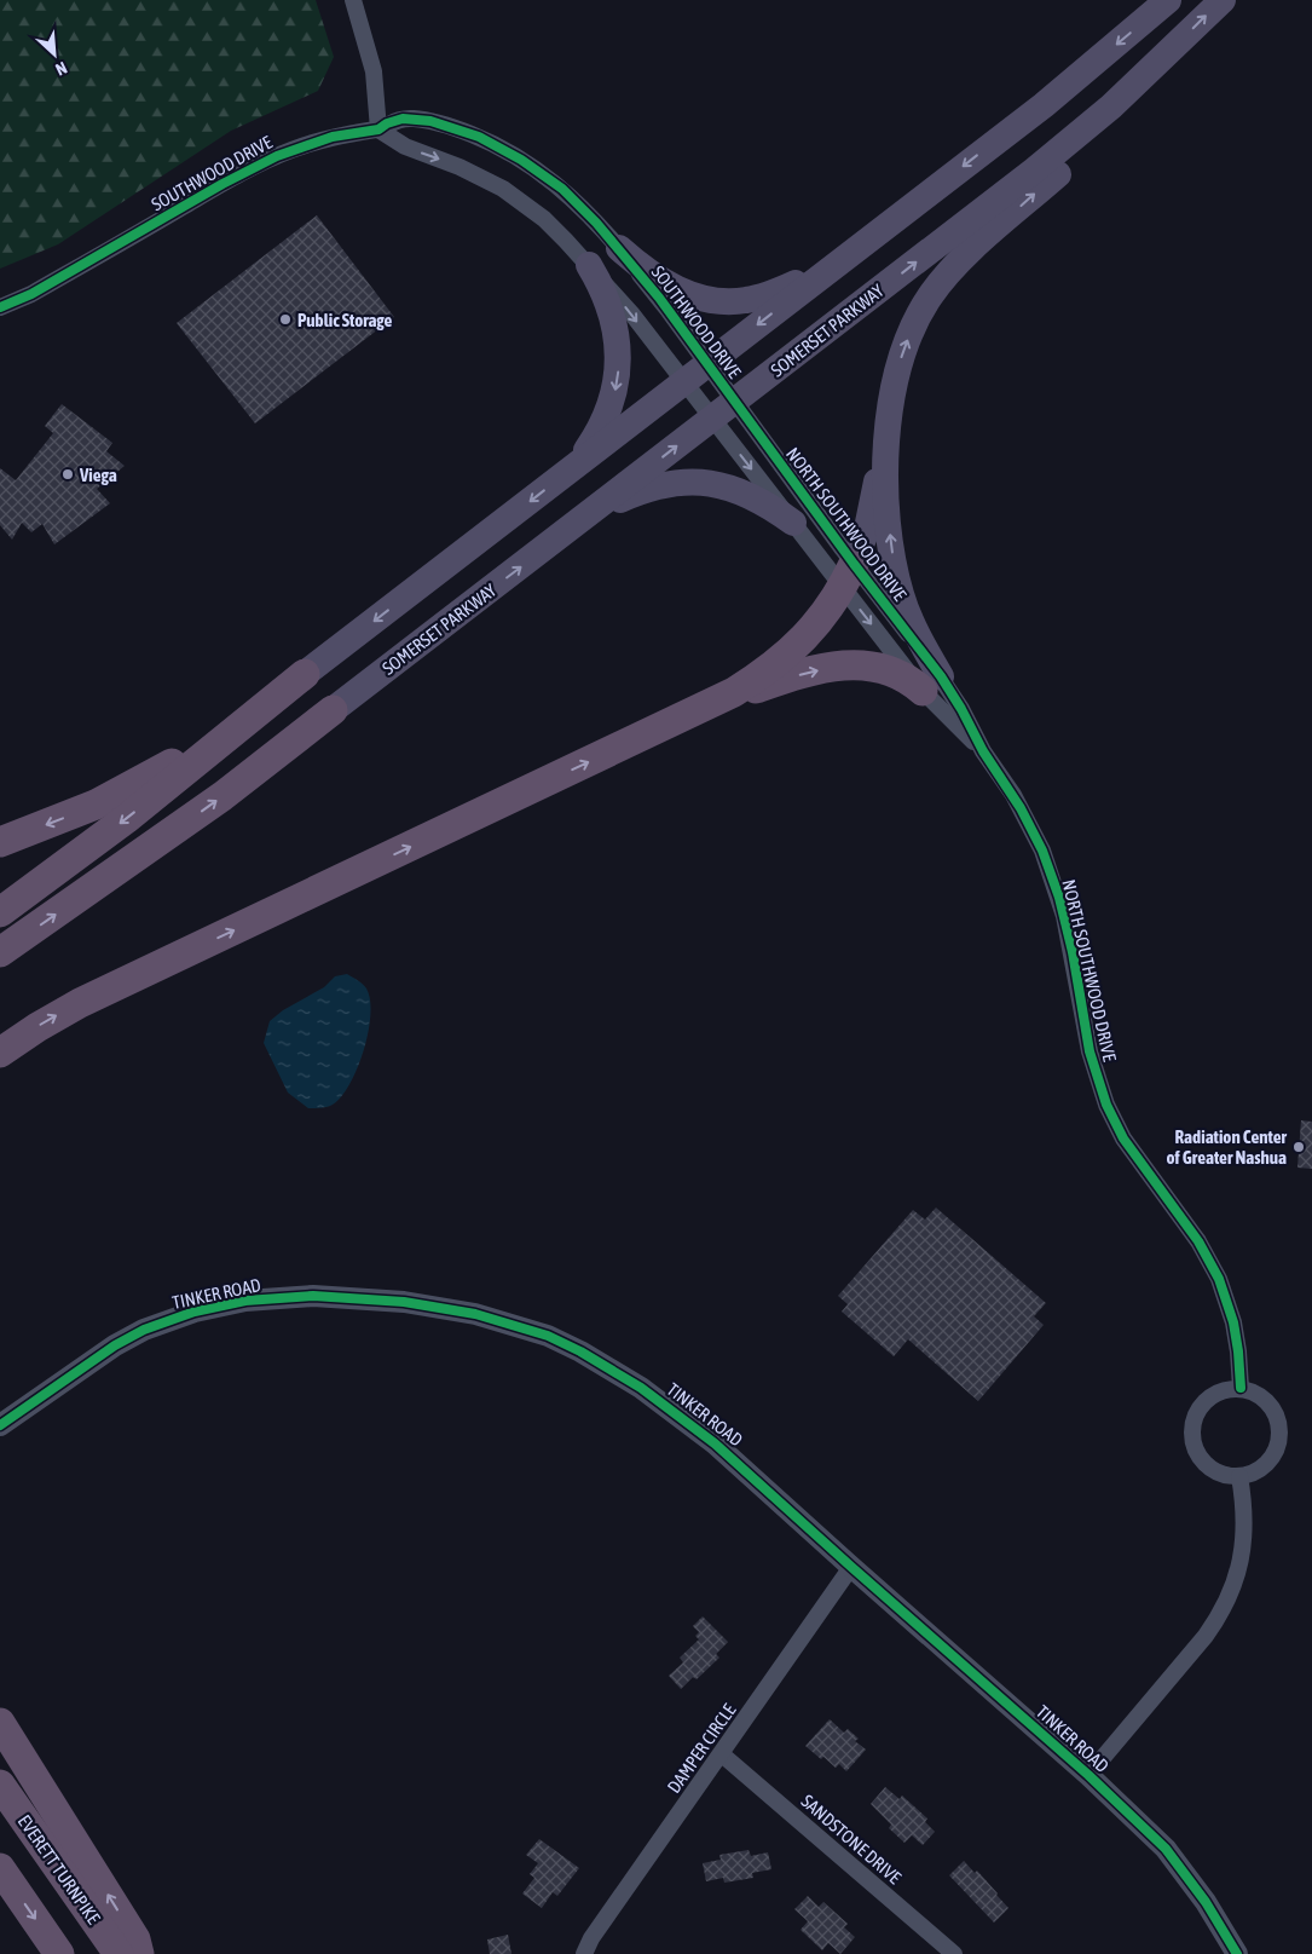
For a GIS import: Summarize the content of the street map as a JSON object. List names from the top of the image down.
{
  "streets": {
    "highway": ["EVERETT TURNPIKE"],
    "main road": ["SOMERSET PARKWAY"],
    "street": [
      "SOUTHWOOD DRIVE",
      "NORTH SOUTHWOOD DRIVE",
      "TINKER ROAD",
      "DAMPER CIRCLE",
      "SANDSTONE DRIVE"
    ]
  },
  "crossings": [
    ["SOUTHWOOD DRIVE", "SOMERSET PARKWAY"],
    ["SOUTHWOOD DRIVE", "NORTH SOUTHWOOD DRIVE"],
    ["SOMERSET PARKWAY", "NORTH SOUTHWOOD DRIVE"],
    ["TINKER ROAD", "DAMPER CIRCLE"],
    ["DAMPER CIRCLE", "SANDSTONE DRIVE"]
  ],
  "places": ["Public Storage", "Viega", "Radiation Center of Greater Nashua"],
  "north": "bottom right"
}
